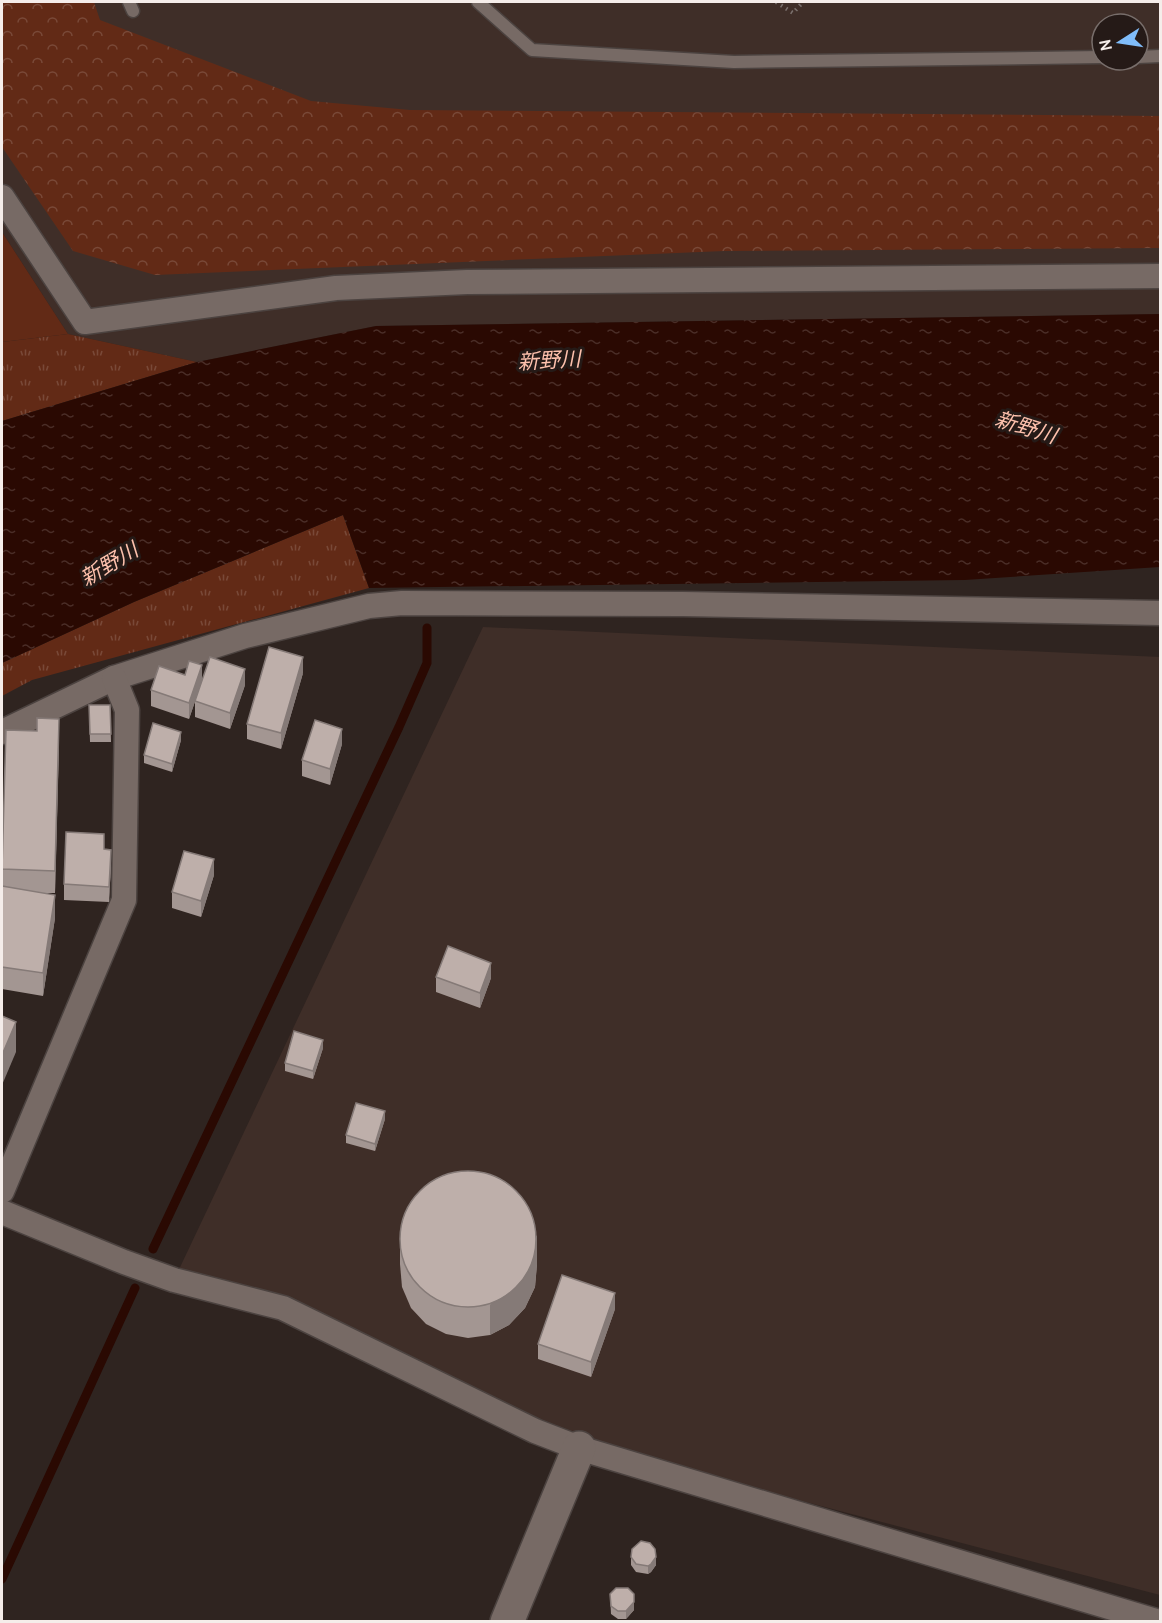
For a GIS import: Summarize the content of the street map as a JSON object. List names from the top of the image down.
{
  "water": ["新野川"],
  "north": "left"
}
